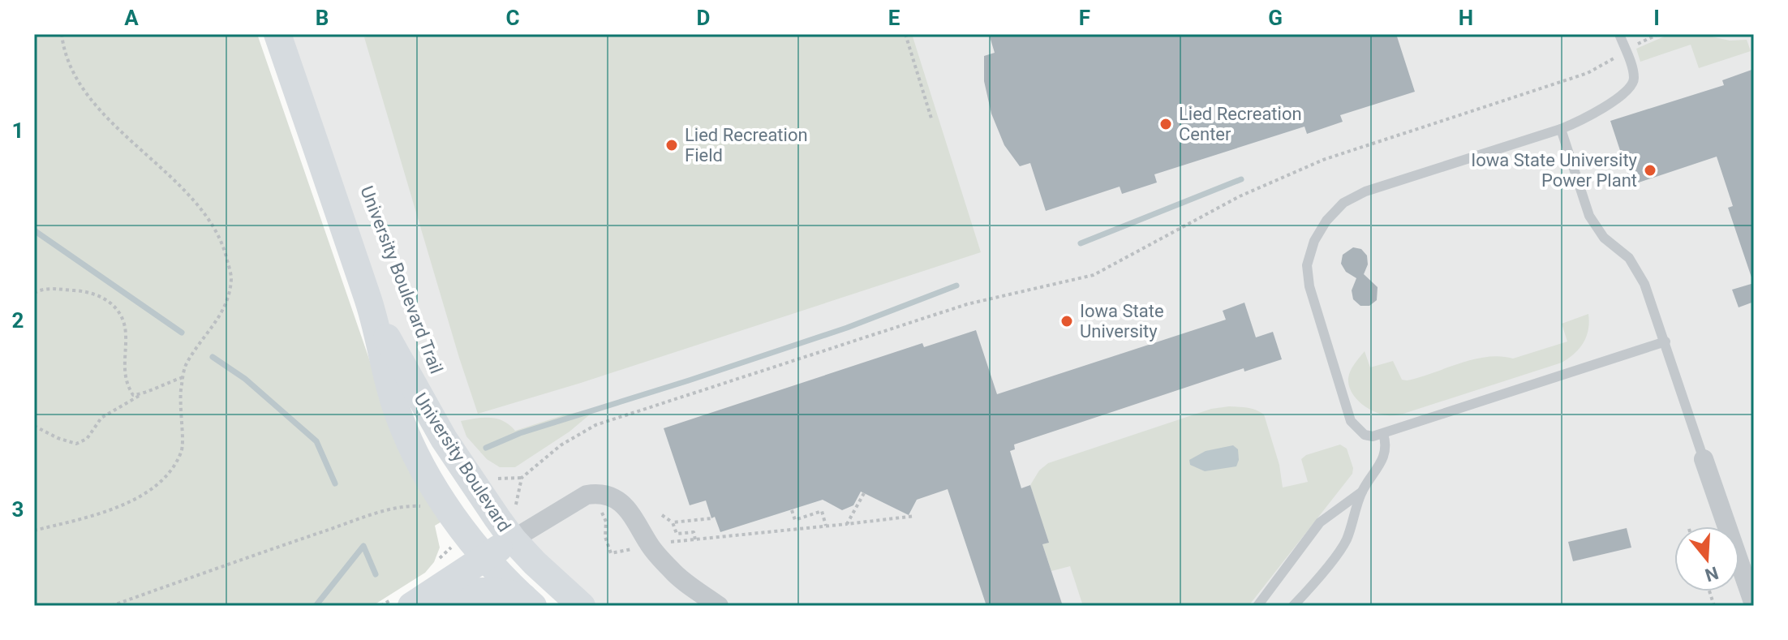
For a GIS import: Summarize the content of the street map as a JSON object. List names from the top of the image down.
{
  "streets": {
    "main road": ["University Boulevard"]
  },
  "places": [
    "Lied Recreation Center",
    "Lied Recreation Field",
    "Iowa State University Power Plant",
    "Iowa State University"
  ],
  "north": "bottom",
  "grid": {
    "columns": [
      "A",
      "B",
      "C",
      "D",
      "E",
      "F",
      "G",
      "H",
      "I"
    ],
    "rows": ["1", "2", "3"]
  }
}
